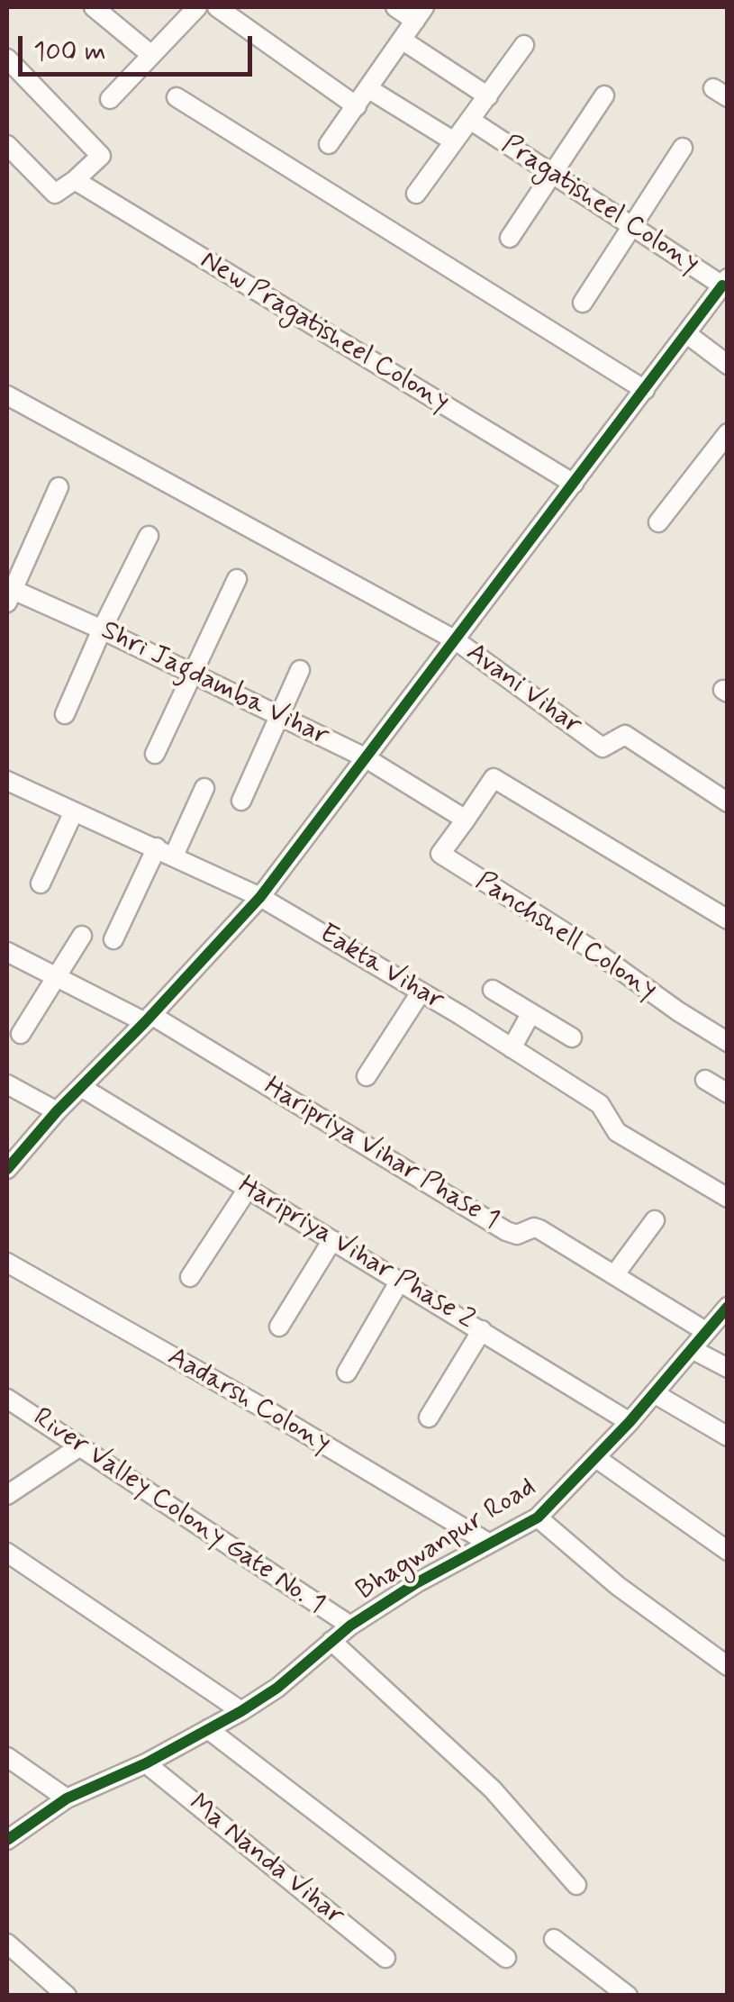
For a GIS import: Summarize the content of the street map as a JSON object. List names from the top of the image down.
{
  "streets": {
    "street": [
      "Pragatisheel Colony",
      "New Pragatisheel Colony",
      "Shri Jagdamba Vihar",
      "Avani Vihar",
      "Panchshell Colony",
      "Eakta Vihar",
      "Haripriya Vihar Phase 1",
      "Haripriya Vihar Phase 2",
      "Aadarsh Colony",
      "River Valley Colony Gate No. 1",
      "Bhagwanpur Road",
      "Ma Nanda Vihar"
    ]
  },
  "crossings": [
    ["Shri Jagdamba Vihar", "Panchshell Colony"],
    ["Haripriya Vihar Phase 1", "Bhagwanpur Road"],
    ["Haripriya Vihar Phase 2", "Bhagwanpur Road"],
    ["Aadarsh Colony", "Bhagwanpur Road"],
    ["River Valley Colony Gate No. 1", "Bhagwanpur Road"],
    ["Bhagwanpur Road", "Ma Nanda Vihar"]
  ],
  "scale_bar": "100 m"
}
